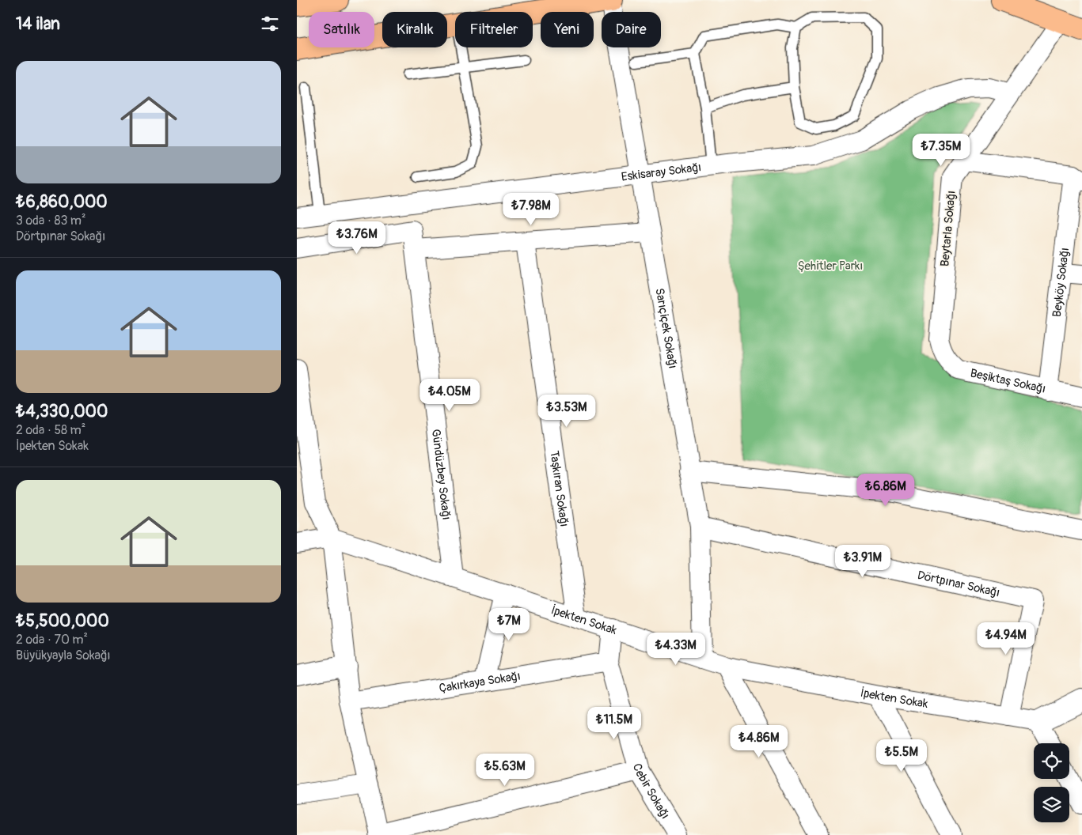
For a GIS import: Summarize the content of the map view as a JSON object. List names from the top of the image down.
{
  "streets": {
    "street": [
      "Eskisaray Sokağı",
      "Beytarla Sokağı",
      "Beyköy Sokağı",
      "Sarıçiçek Sokağı",
      "Beşiktaş Sokağı",
      "Gündüzbey Sokağı",
      "Taşkıran Sokağı",
      "Dörtpınar Sokağı",
      "İpekten Sokak",
      "Çakırkaya Sokağı",
      "Cebir Sokağı"
    ]
  },
  "crossings": [
    ["Eskisaray Sokağı", "Beytarla Sokağı"],
    ["Eskisaray Sokağı", "Sarıçiçek Sokağı"],
    ["Beytarla Sokağı", "Beşiktaş Sokağı"],
    ["Beyköy Sokağı", "Beşiktaş Sokağı"],
    ["Sarıçiçek Sokağı", "Dörtpınar Sokağı"],
    ["Sarıçiçek Sokağı", "İpekten Sokak"],
    ["Gündüzbey Sokağı", "İpekten Sokak"],
    ["Taşkıran Sokağı", "İpekten Sokak"],
    ["Dörtpınar Sokağı", "İpekten Sokak"],
    ["İpekten Sokak", "Cebir Sokağı"],
    ["Çakırkaya Sokağı", "Cebir Sokağı"]
  ],
  "parks": ["Şehitler Parkı"],
  "page": {
    "heading": "14 ilan",
    "chip": [
      "Satılık",
      "Kiralık",
      "Filtreler",
      "Yeni",
      "Daire"
    ],
    "list": [
      {
        "name": "₺6,860,000",
        "note": "3 oda · 83 m² · Dörtpınar Sokağı"
      },
      {
        "name": "₺4,330,000",
        "note": "2 oda · 58 m² · İpekten Sokak"
      },
      {
        "name": "₺5,500,000",
        "note": "2 oda · 70 m² · Büyükyayla Sokağı"
      }
    ],
    "price": [
      "₺7.35M",
      "₺7.98M",
      "₺3.76M",
      "₺4.05M",
      "₺3.53M",
      "₺6.86M",
      "₺3.91M",
      "₺7M",
      "₺4.94M",
      "₺4.33M",
      "₺11.5M",
      "₺4.86M",
      "₺5.5M",
      "₺5.63M"
    ]
  }
}
